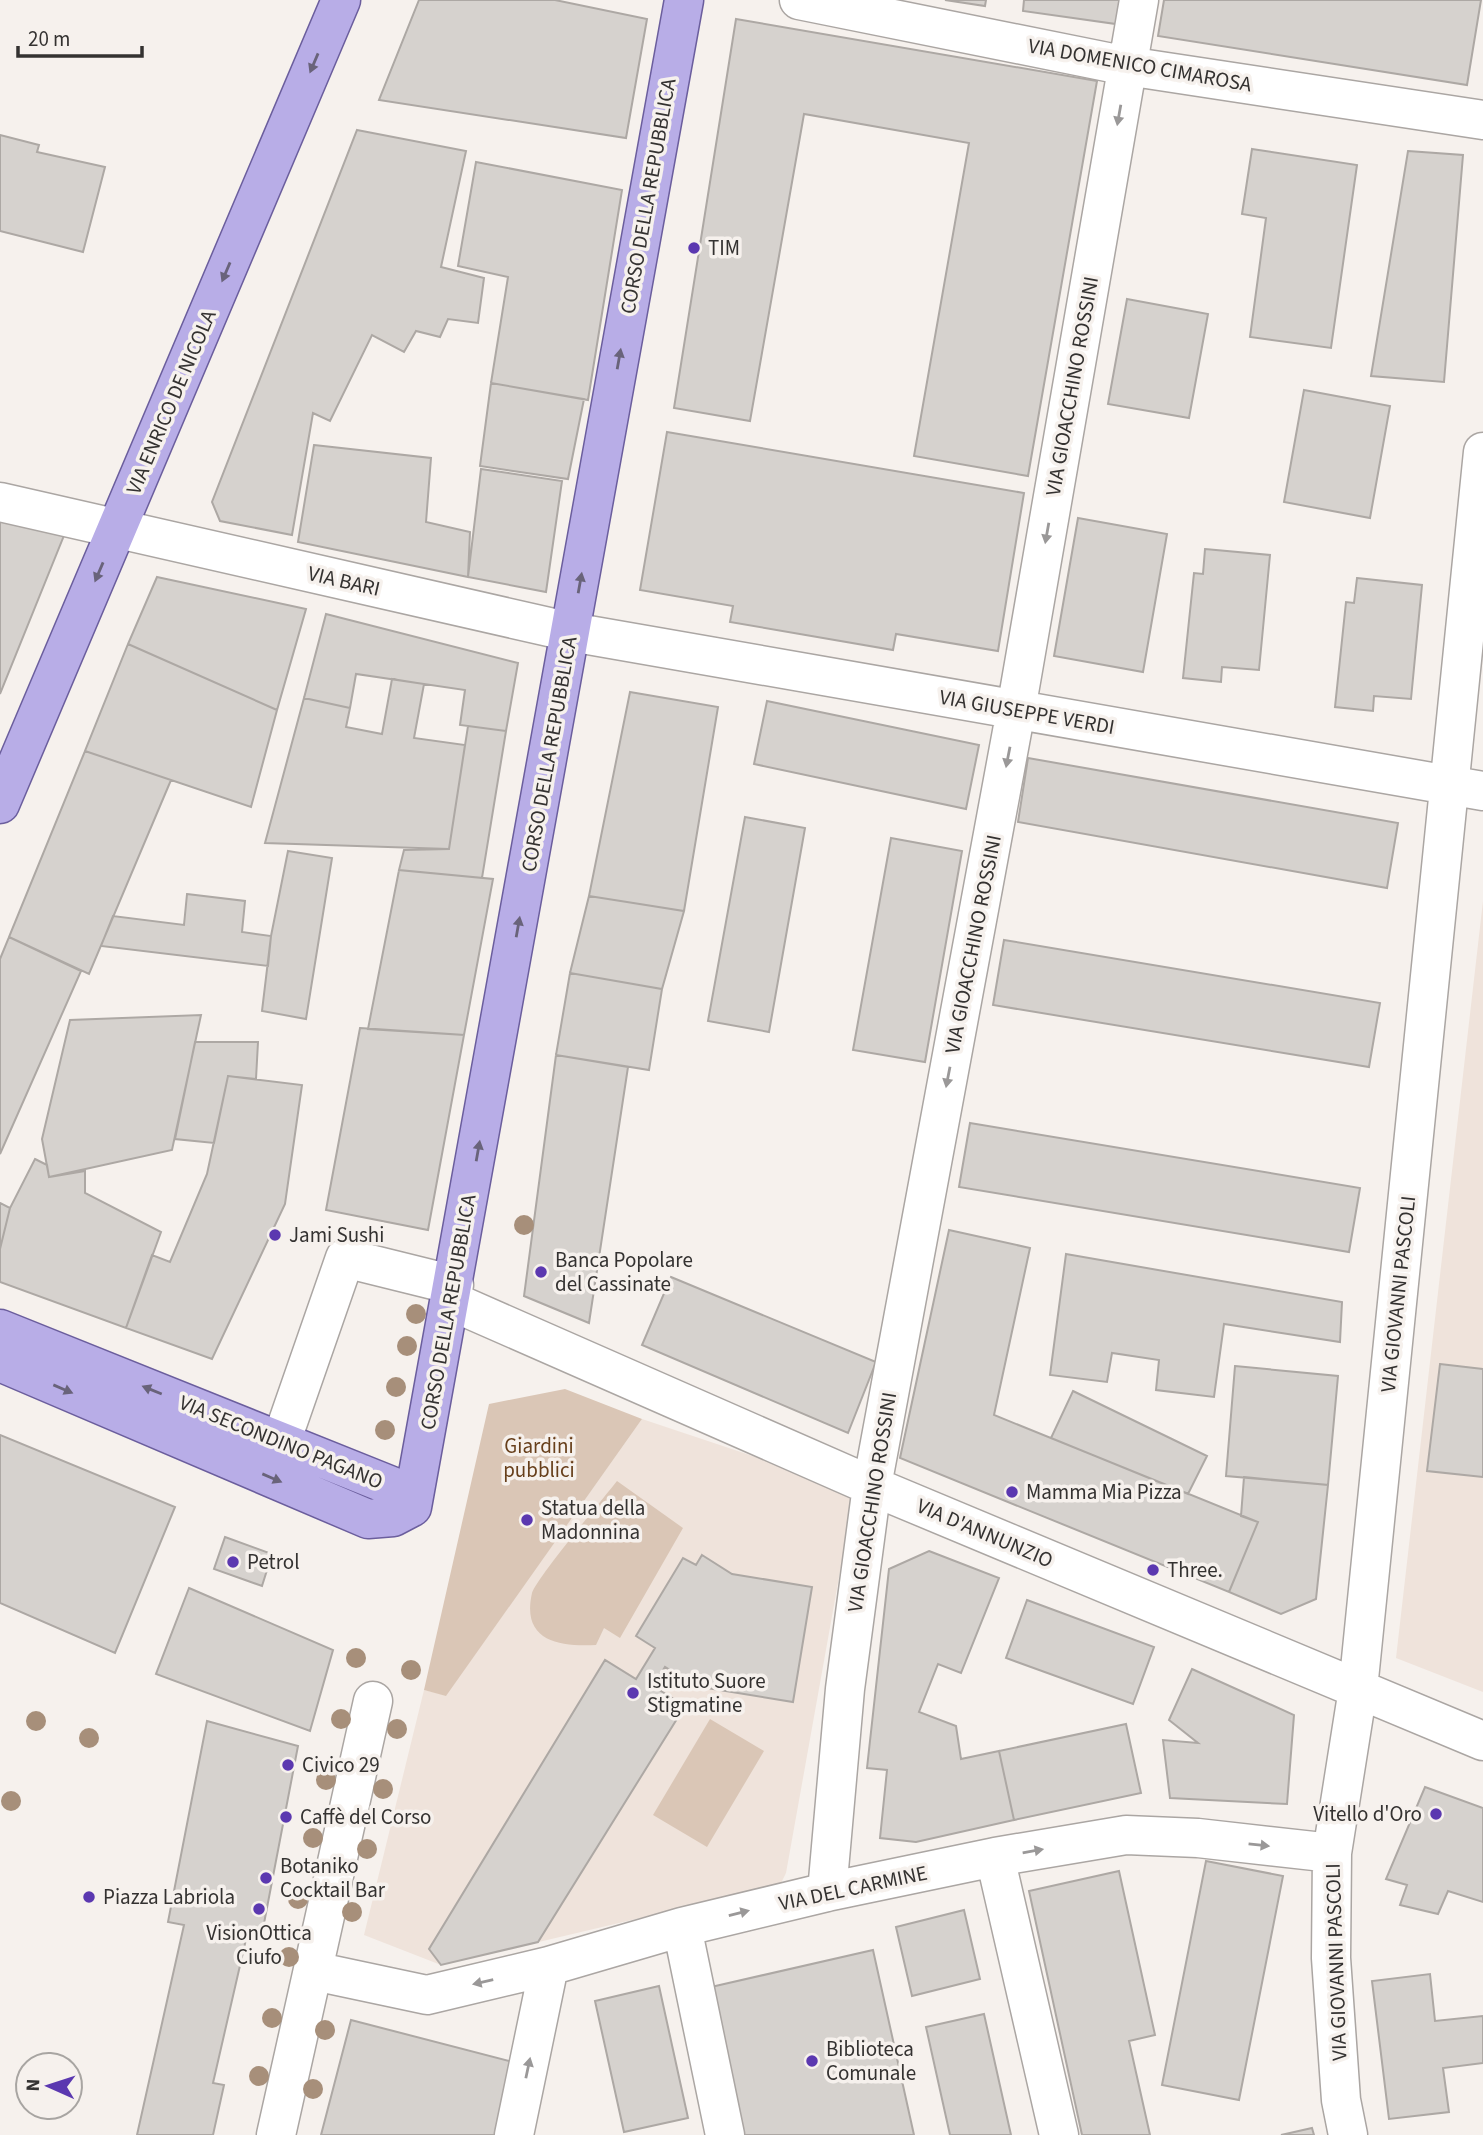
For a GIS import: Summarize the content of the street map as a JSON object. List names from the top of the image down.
{
  "streets": {
    "main road": ["CORSO DELLA REPUBBLICA", "VIA ENRICO DE NICOLA", "VIA SECONDINO PAGANO"],
    "street": [
      "VIA DOMENICO CIMAROSA",
      "VIA GIOACCHINO ROSSINI",
      "VIA BARI",
      "VIA GIUSEPPE VERDI",
      "VIA GIOVANNI PASCOLI",
      "VIA D'ANNUNZIO",
      "VIA DEL CARMINE"
    ]
  },
  "crossings": [
    ["VIA DOMENICO CIMAROSA", "VIA GIOACCHINO ROSSINI"],
    ["CORSO DELLA REPUBBLICA", "VIA BARI"],
    ["CORSO DELLA REPUBBLICA", "VIA GIUSEPPE VERDI"],
    ["CORSO DELLA REPUBBLICA", "VIA SECONDINO PAGANO"],
    ["CORSO DELLA REPUBBLICA", "VIA D'ANNUNZIO"],
    ["VIA GIOACCHINO ROSSINI", "VIA GIUSEPPE VERDI"],
    ["VIA GIOACCHINO ROSSINI", "VIA D'ANNUNZIO"],
    ["VIA GIOACCHINO ROSSINI", "VIA DEL CARMINE"],
    ["VIA ENRICO DE NICOLA", "VIA BARI"],
    ["VIA BARI", "VIA GIUSEPPE VERDI"],
    ["VIA GIUSEPPE VERDI", "VIA GIOVANNI PASCOLI"],
    ["VIA GIOVANNI PASCOLI", "VIA D'ANNUNZIO"],
    ["VIA GIOVANNI PASCOLI", "VIA DEL CARMINE"],
    ["VIA SECONDINO PAGANO", "VIA D'ANNUNZIO"]
  ],
  "one_way": ["CORSO DELLA REPUBBLICA", "VIA GIOACCHINO ROSSINI", "VIA ENRICO DE NICOLA"],
  "parks": ["Giardini pubblici"],
  "places": [
    "TIM",
    "Jami Sushi",
    "Banca Popolare del Cassinate",
    "Mamma Mia Pizza",
    "Statua della Madonnina",
    "Petrol",
    "Three.",
    "Istituto Suore Stigmatine",
    "Civico 29",
    "Vitello d'Oro",
    "Caffè del Corso",
    "Botaniko Cocktail Bar",
    "Piazza Labriola",
    "VisionOttica Ciufo",
    "Biblioteca Comunale"
  ],
  "scale_bar": "20 m",
  "north": "left"
}
